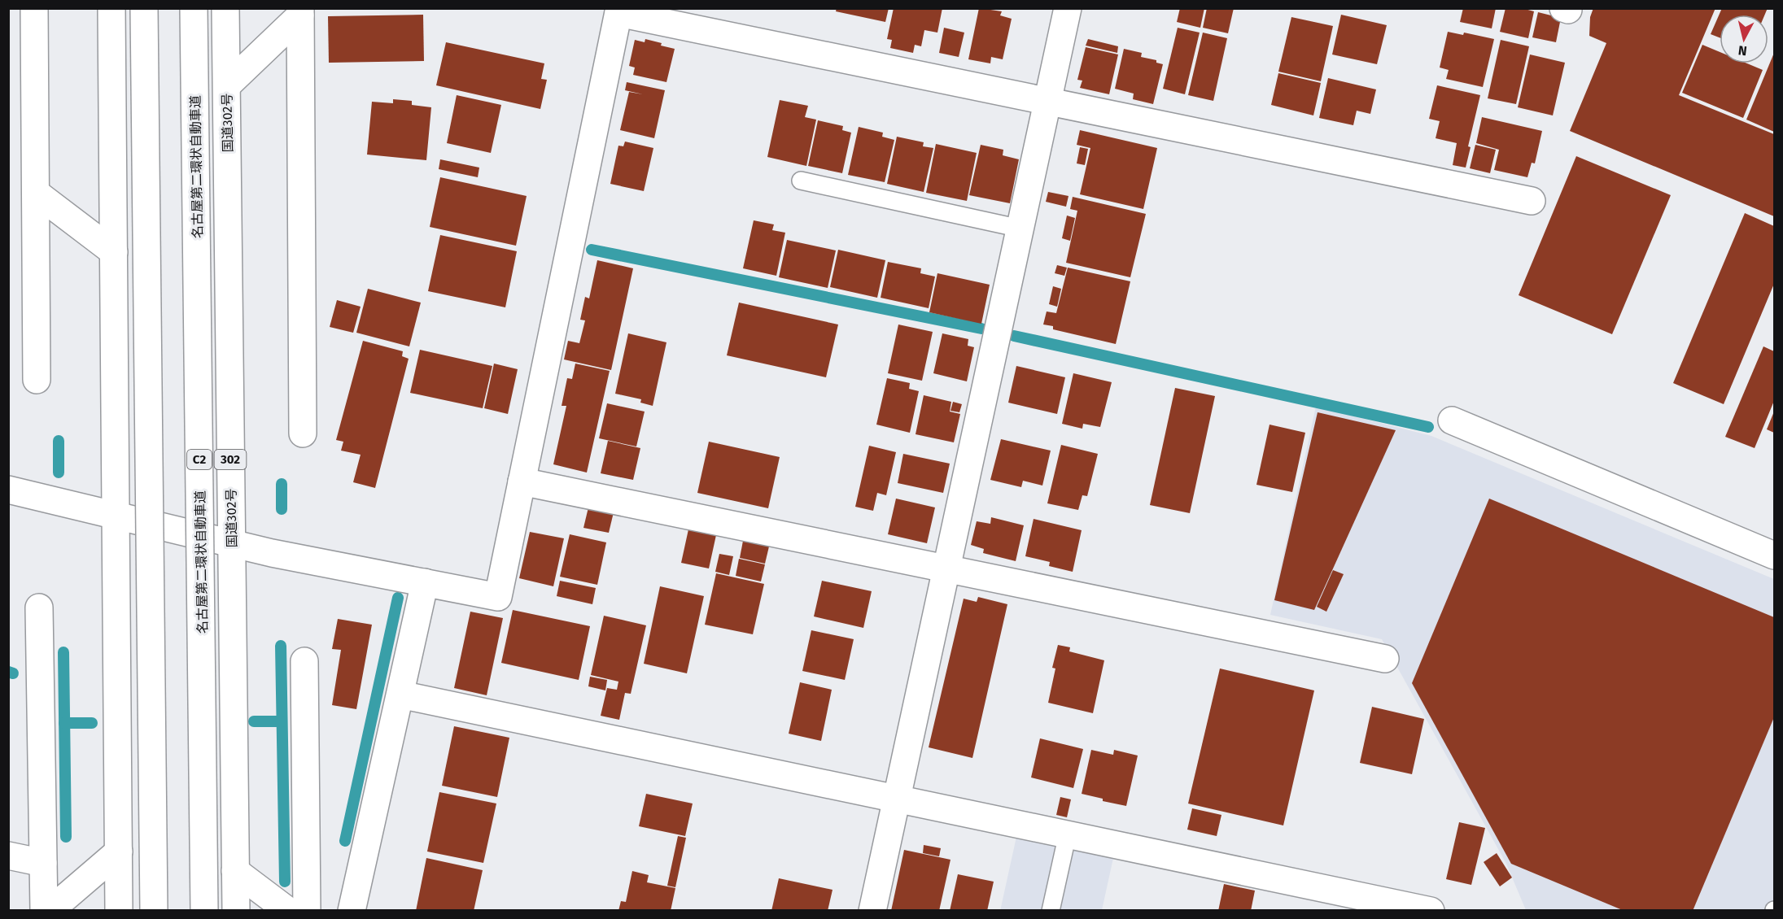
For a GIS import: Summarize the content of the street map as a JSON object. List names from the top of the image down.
{
  "streets": {
    "main road": [
      "国道302号",
      "名古屋第二環状自動車道",
      "C2",
      "302"
    ]
  },
  "north": "bottom"
}
